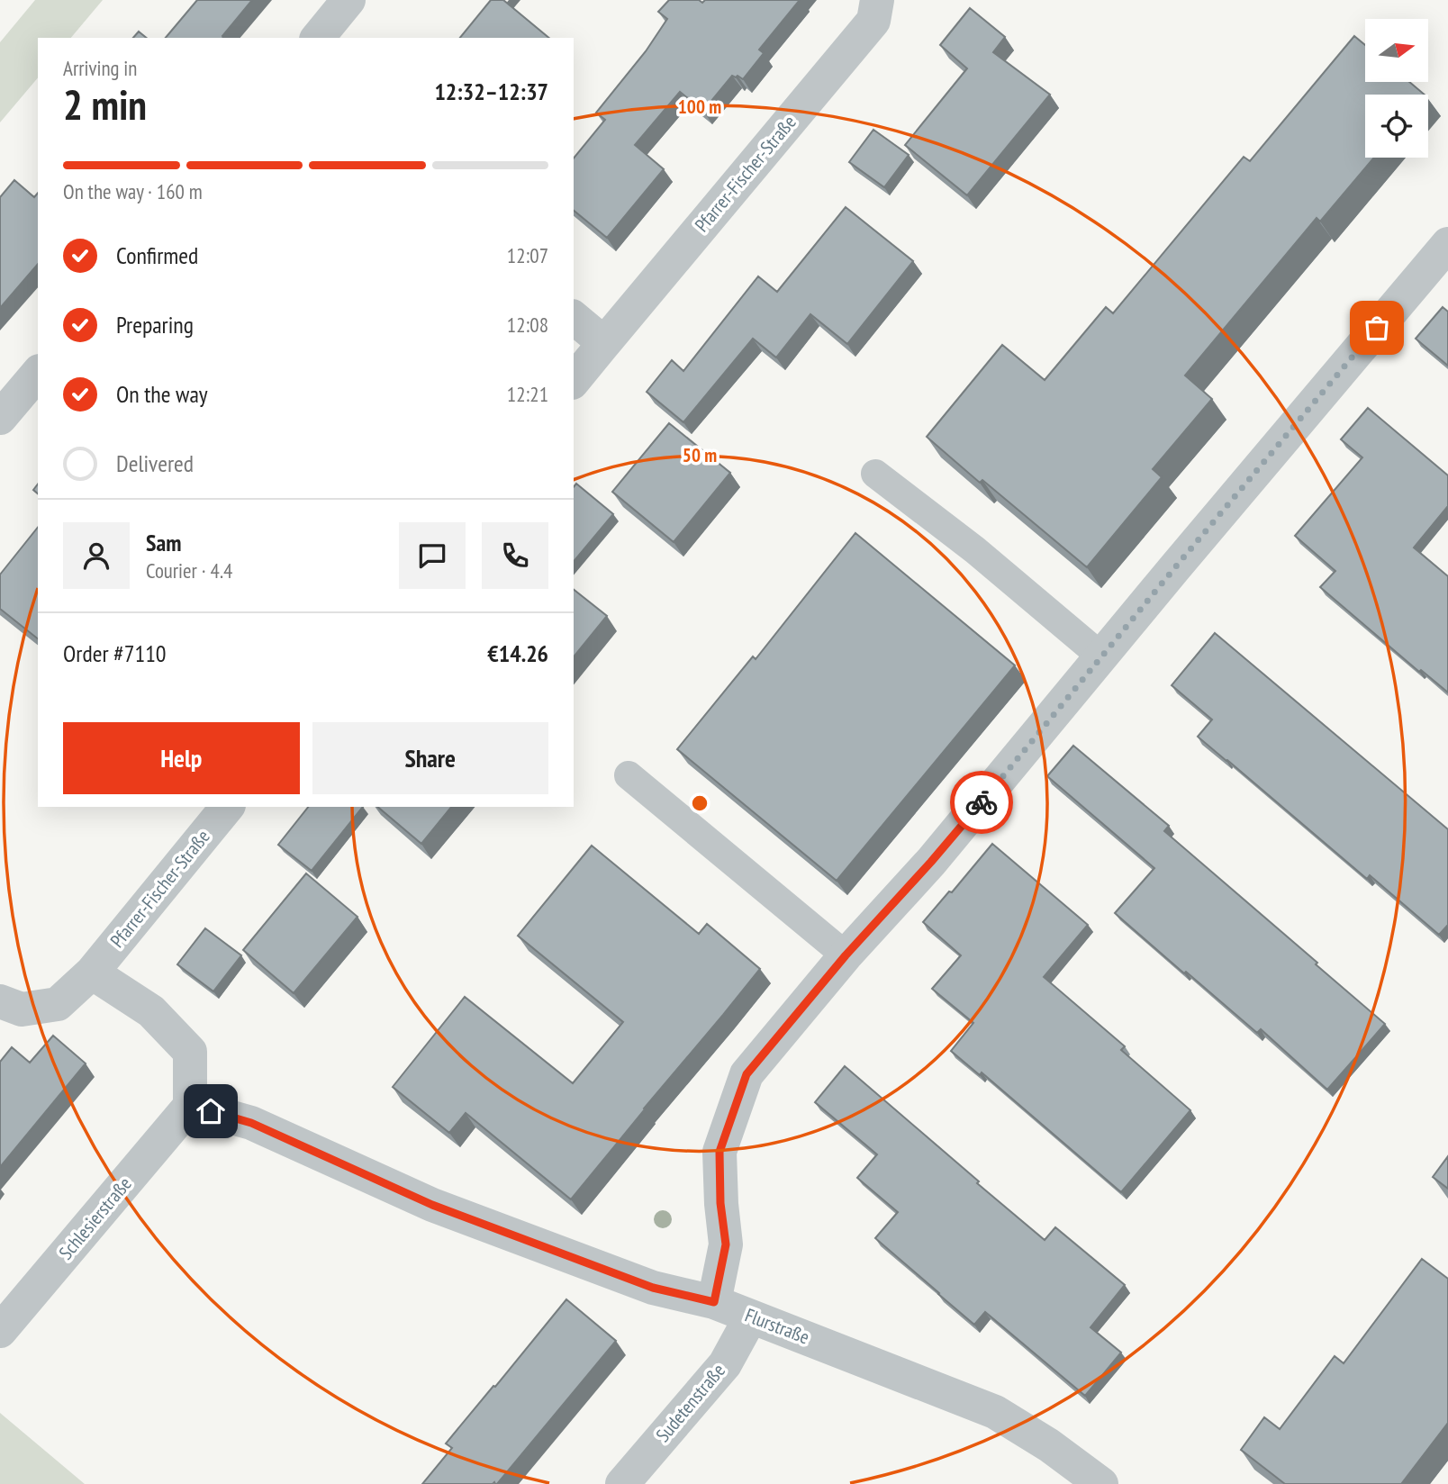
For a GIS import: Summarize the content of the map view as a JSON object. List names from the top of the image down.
{
  "streets": {
    "street": [
      "Pfarrer-Fischer-Straße",
      "Schlesierstraße",
      "Flurstraße",
      "Sudetenstraße"
    ]
  },
  "crossings": [
    ["Schlesierstraße", "Flurstraße"],
    ["Flurstraße", "Sudetenstraße"]
  ],
  "north": "right",
  "page": {
    "heading": ["2 min", "Arriving in", "12:32–12:37"],
    "panel": [
      "Sam",
      "Courier · 4.4",
      "Order #7110",
      "€14.26"
    ],
    "bar": "On the way · 160 m",
    "list": [
      ["Confirmed", "12:07"],
      ["Preparing", "12:08"],
      ["On the way", "12:21"],
      "Delivered"
    ],
    "buttons": ["Help", "Share"]
  },
  "rings": ["100 m", "50 m"]
}
